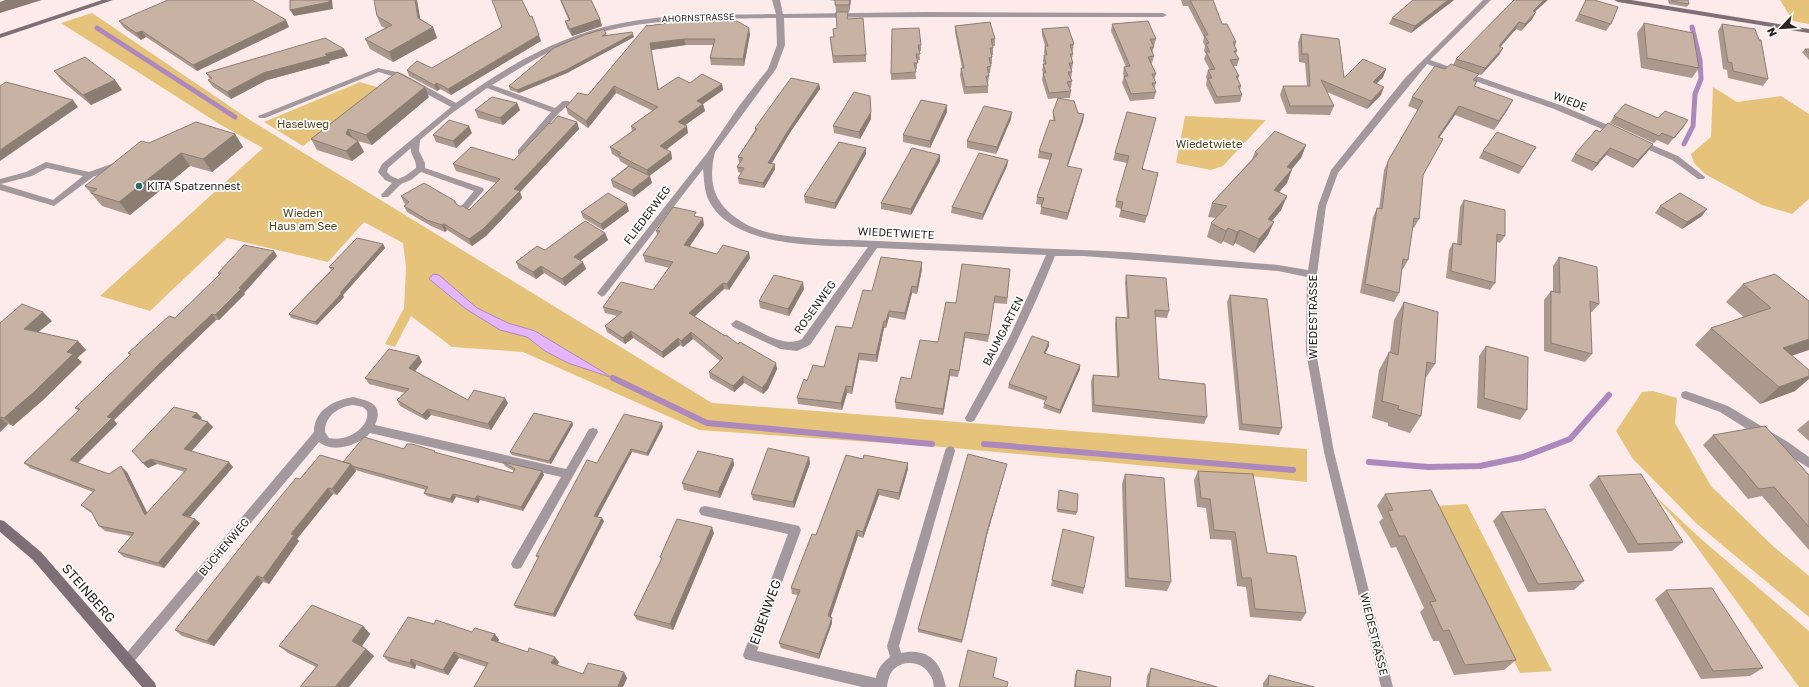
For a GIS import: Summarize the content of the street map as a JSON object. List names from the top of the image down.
{
  "streets": {
    "main road": ["STEINBERG"],
    "street": [
      "AHORNSTRASSE",
      "WIEDE",
      "FLIEDERWEG",
      "WIEDETWIETE",
      "ROSENWEG",
      "WIEDESTRASSE",
      "BAUMGARTEN",
      "BUCHENWEG",
      "EIBENWEG"
    ]
  },
  "crossings": [
    ["AHORNSTRASSE", "WIEDETWIETE"],
    ["WIEDE", "WIEDESTRASSE"],
    ["FLIEDERWEG", "WIEDETWIETE"],
    ["WIEDETWIETE", "ROSENWEG"],
    ["WIEDETWIETE", "WIEDESTRASSE"],
    ["WIEDETWIETE", "BAUMGARTEN"],
    ["BUCHENWEG", "STEINBERG"]
  ],
  "parks": ["Haselweg", "Wiedetwiete", "Wieden Haus am See"],
  "places": ["KITA Spatzennest"],
  "north": "bottom left"
}
